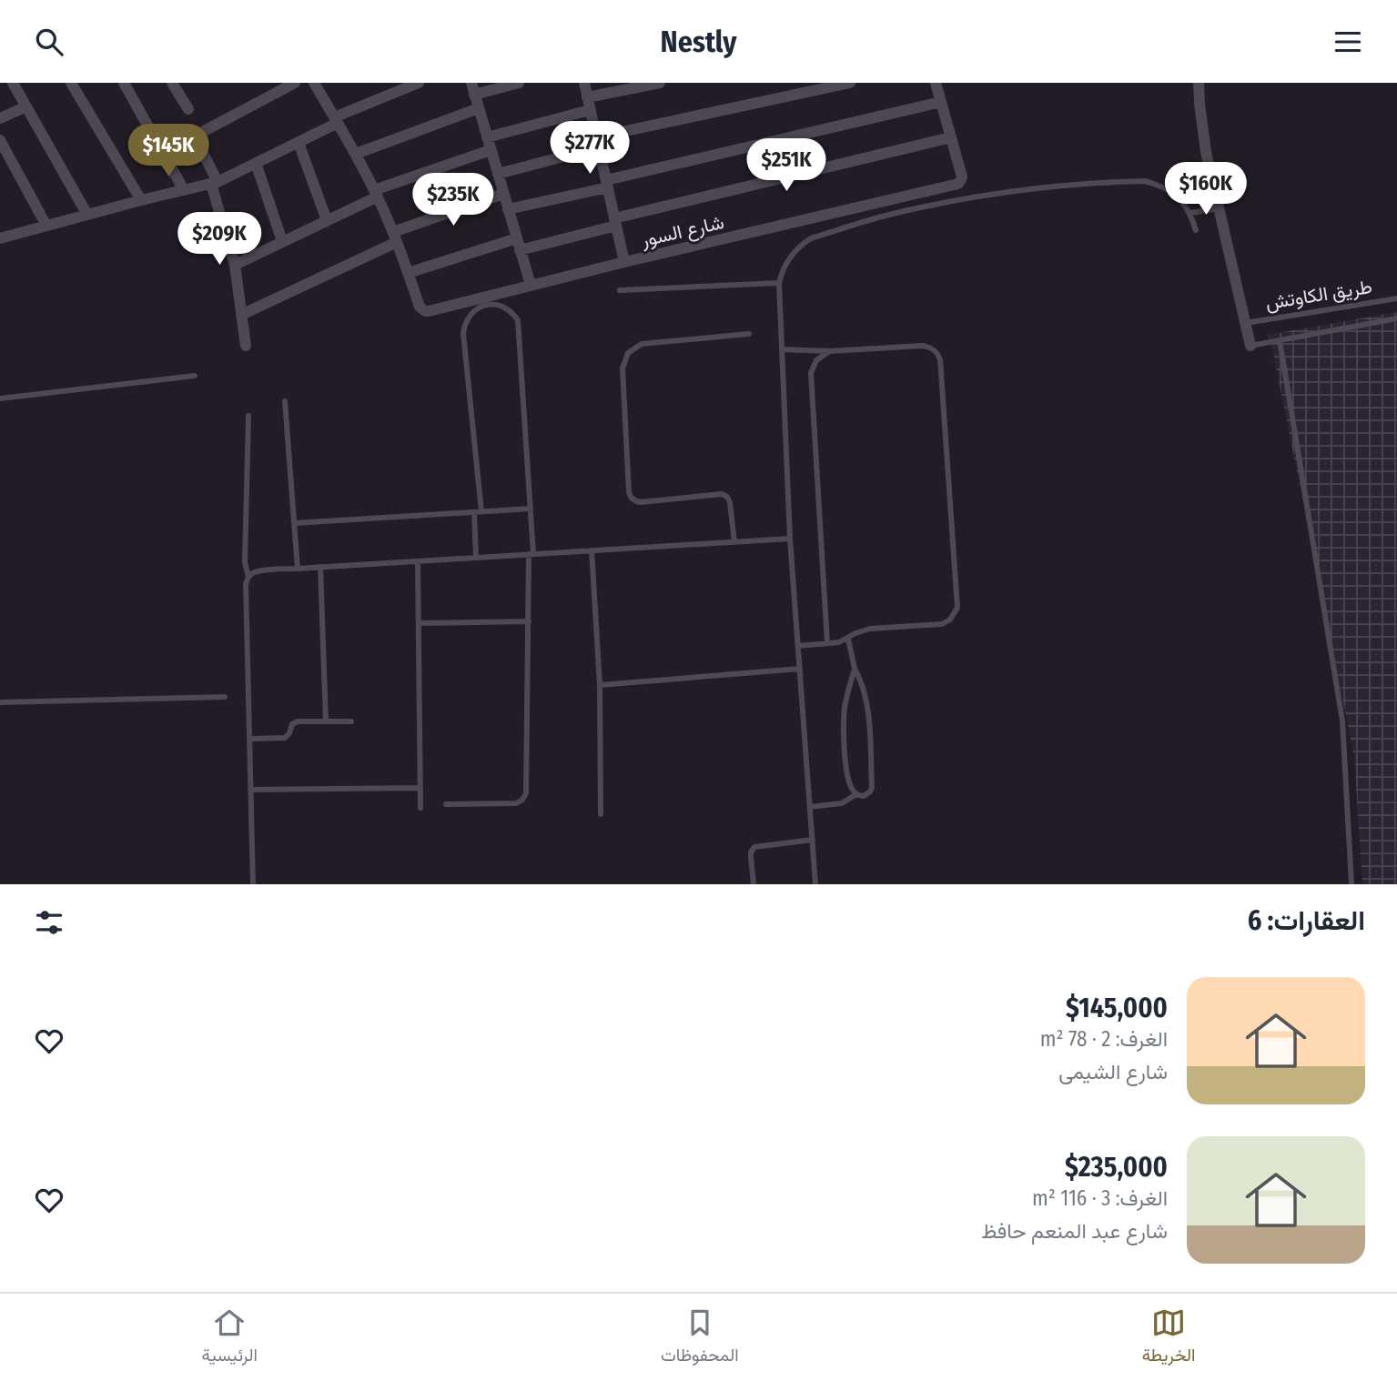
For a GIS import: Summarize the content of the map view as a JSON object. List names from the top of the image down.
{
  "streets": {
    "street": ["شارع السور"],
    "lane": ["طريق الكاوتش"]
  },
  "page": {
    "header": "Nestly",
    "price": [
      "$277K",
      "$145K",
      "$251K",
      "$160K",
      "$235K",
      "$209K"
    ],
    "heading": "العقارات: 6",
    "list": [
      {
        "name": "$145,000",
        "note": "الغرف: 2 · 78 m² · شارع الشيمى"
      },
      {
        "name": "$235,000",
        "note": "الغرف: 3 · 116 m² · شارع عبد المنعم حافظ"
      }
    ],
    "tabs": ["الخريطة", "المحفوظات", "الرئيسية"]
  }
}
